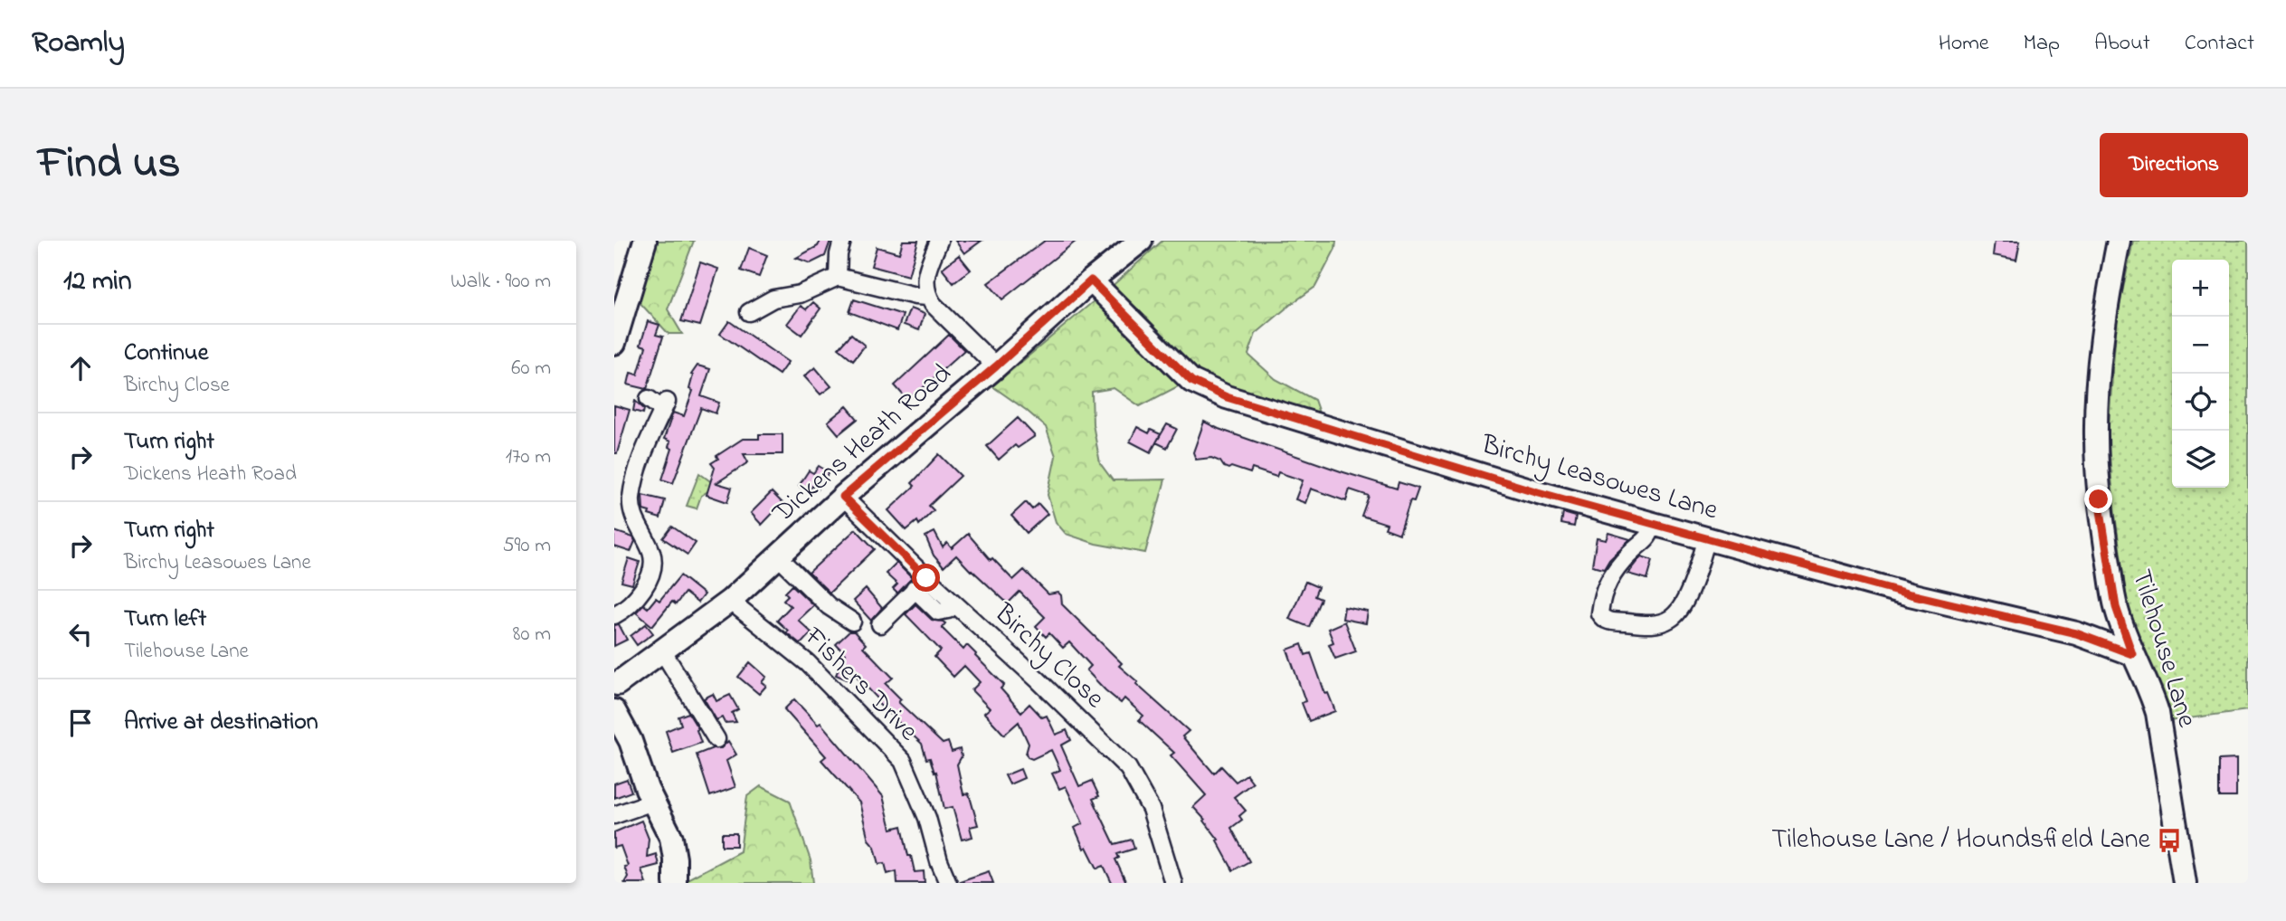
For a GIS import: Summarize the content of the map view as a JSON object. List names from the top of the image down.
{
  "streets": {
    "street": [
      "Dickens Heath Road",
      "Birchy Leasowes Lane",
      "Tilehouse Lane",
      "Birchy Close",
      "Fishers Drive"
    ]
  },
  "crossings": [
    ["Dickens Heath Road", "Birchy Leasowes Lane"],
    ["Dickens Heath Road", "Birchy Close"],
    ["Dickens Heath Road", "Fishers Drive"],
    ["Birchy Leasowes Lane", "Tilehouse Lane"]
  ],
  "places": {
    "bus stop": ["Tilehouse Lane / Houndsfield Lane"]
  },
  "page": {
    "header": "Roamly",
    "nav": [
      "Home",
      "Map",
      "About",
      "Contact"
    ],
    "title": "Find us",
    "buttons": "Directions",
    "heading": ["12 min", "Walk · 900 m"],
    "map_buttons": ["+", "−"],
    "list": [
      ["Continue", "Birchy Close", "60 m"],
      ["Turn right", "Dickens Heath Road", "170 m"],
      ["Turn right", "Birchy Leasowes Lane", "590 m"],
      ["Turn left", "Tilehouse Lane", "80 m"],
      "Arrive at destination"
    ]
  }
}
